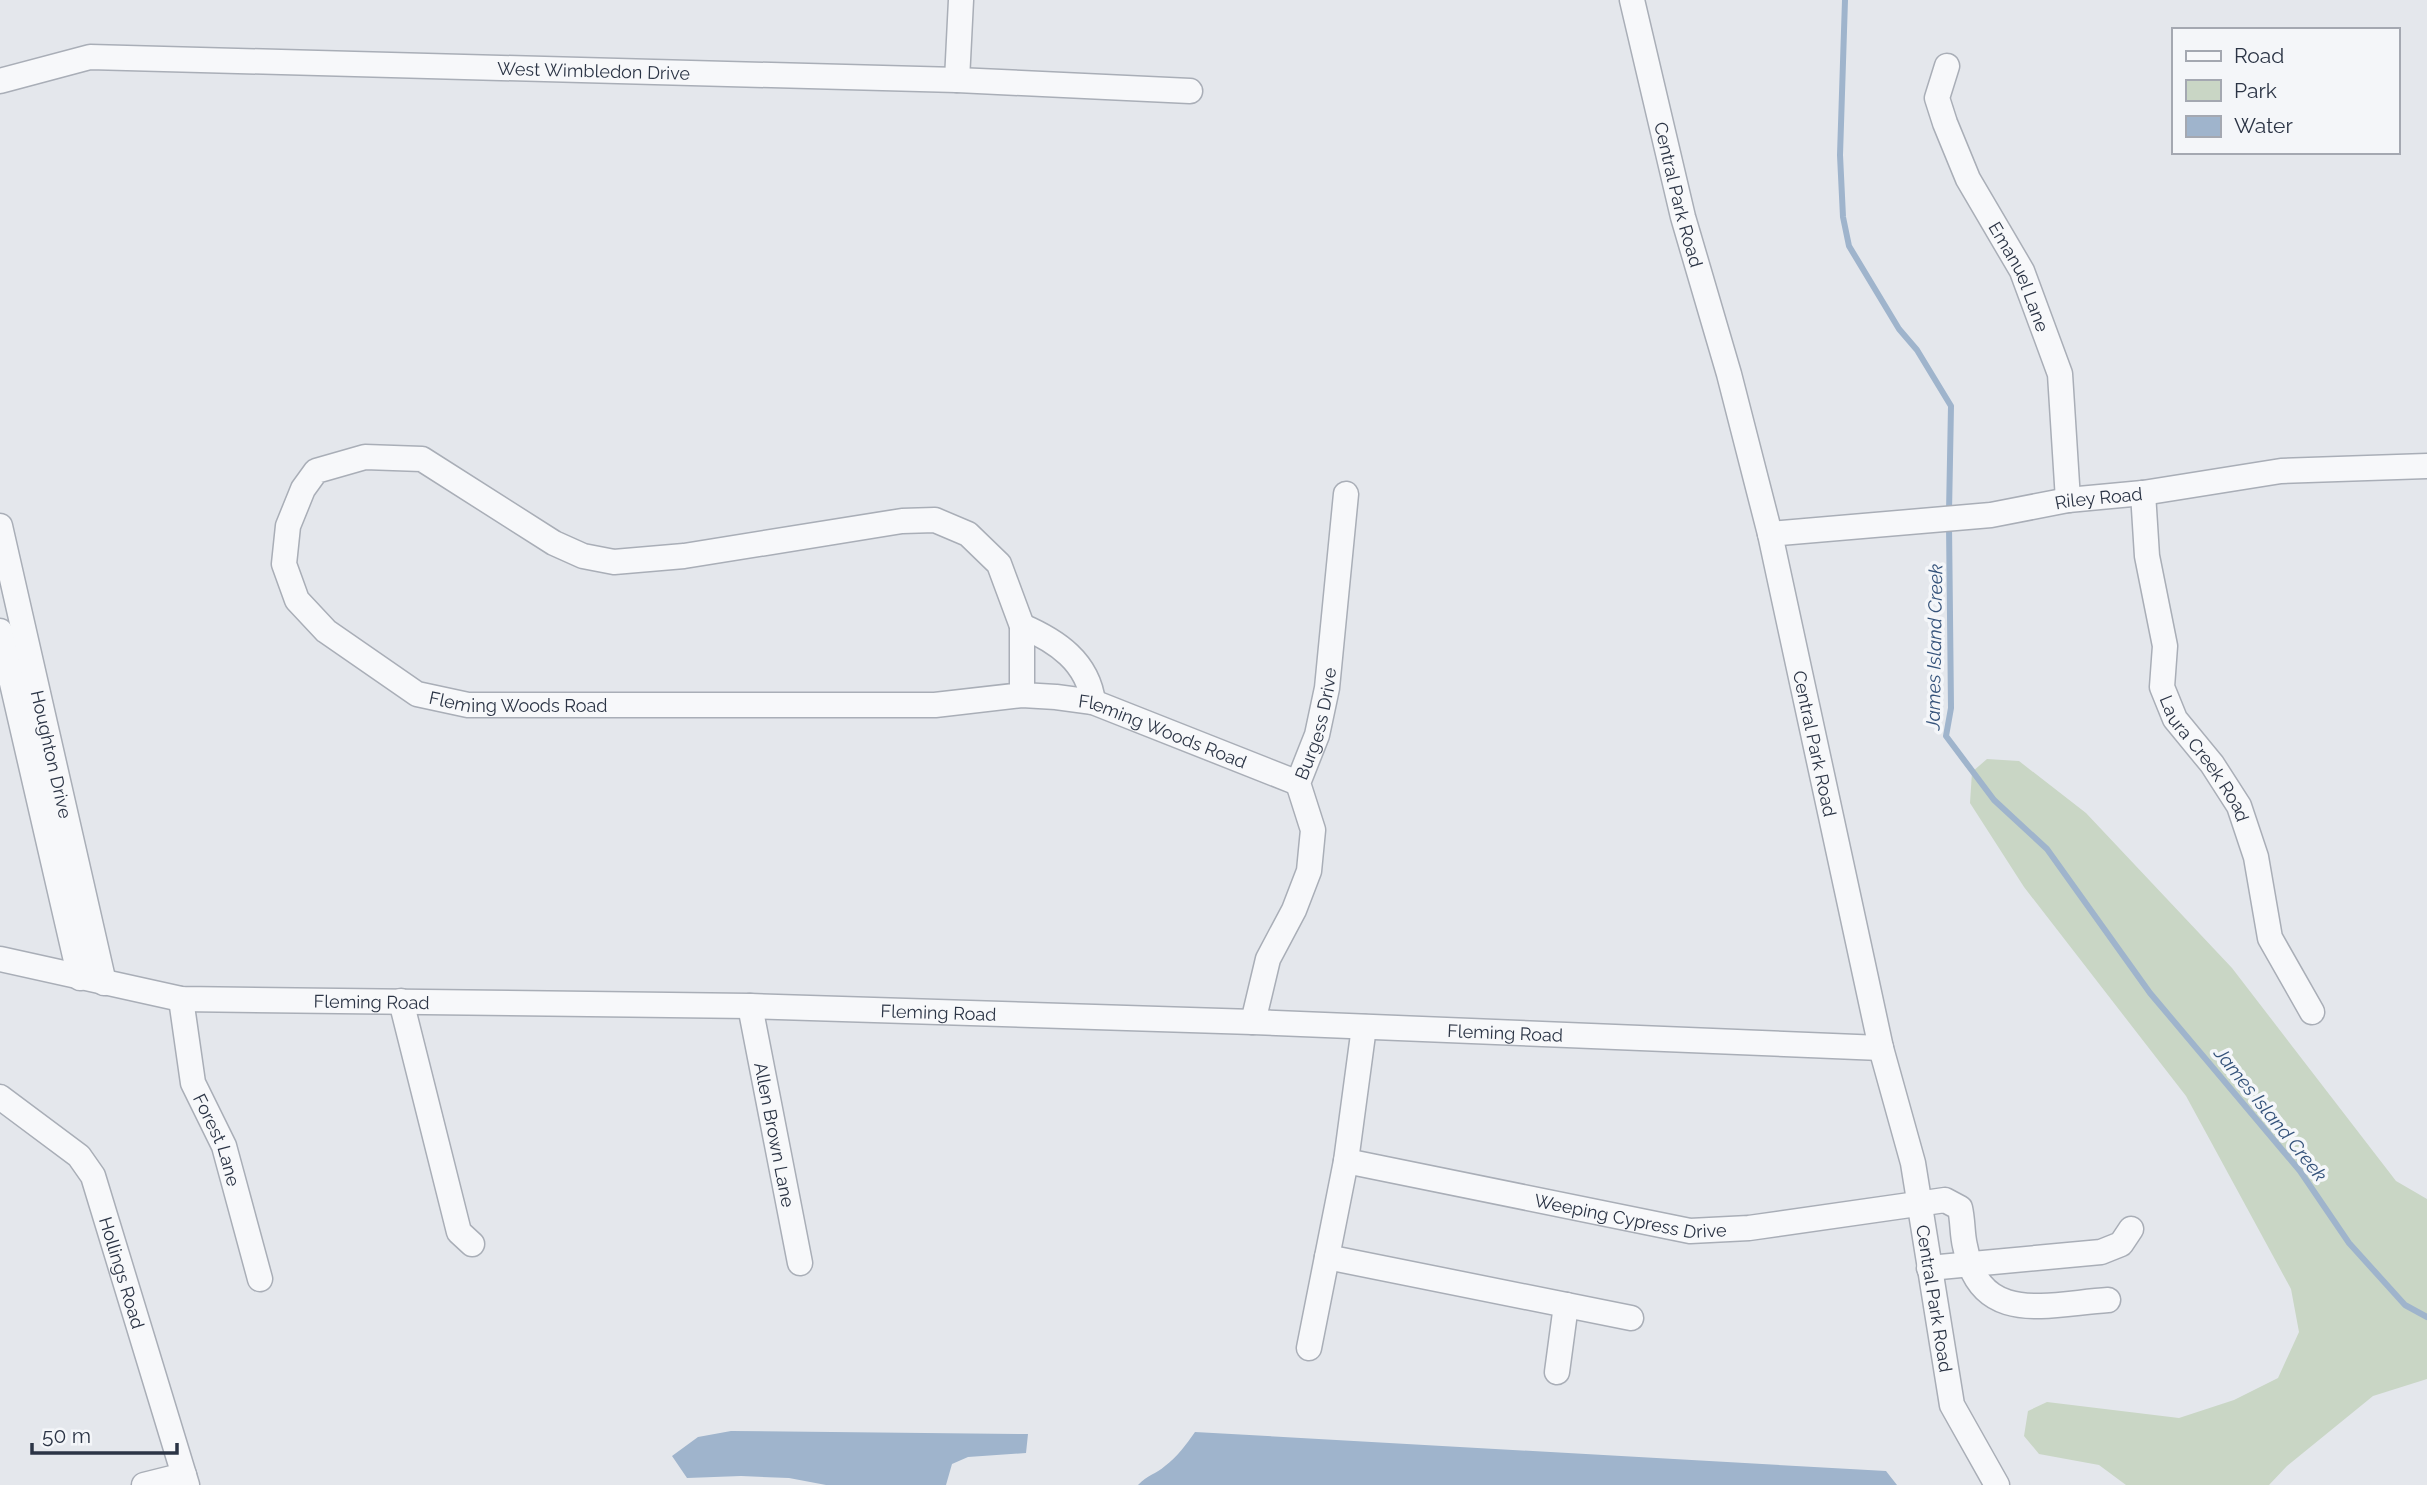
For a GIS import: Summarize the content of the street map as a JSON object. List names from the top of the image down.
{
  "streets": {
    "street": [
      "West Wimbledon Drive",
      "Central Park Road",
      "Emanuel Lane",
      "Riley Road",
      "Fleming Woods Road",
      "Burgess Drive",
      "Houghton Drive",
      "Laura Creek Road",
      "Fleming Road",
      "Allen Brown Lane",
      "Forest Lane",
      "Weeping Cypress Drive",
      "Hollings Road"
    ]
  },
  "crossings": [
    ["Central Park Road", "Riley Road"],
    ["Central Park Road", "Fleming Road"],
    ["Central Park Road", "Weeping Cypress Drive"],
    ["Emanuel Lane", "Riley Road"],
    ["Riley Road", "Laura Creek Road"],
    ["Fleming Woods Road", "Burgess Drive"],
    ["Burgess Drive", "Fleming Road"],
    ["Houghton Drive", "Fleming Road"],
    ["Fleming Road", "Allen Brown Lane"],
    ["Fleming Road", "Forest Lane"]
  ],
  "water": ["James Island Creek"],
  "legend": ["Road", "Park", "Water"],
  "scale_bar": "50 m"
}
